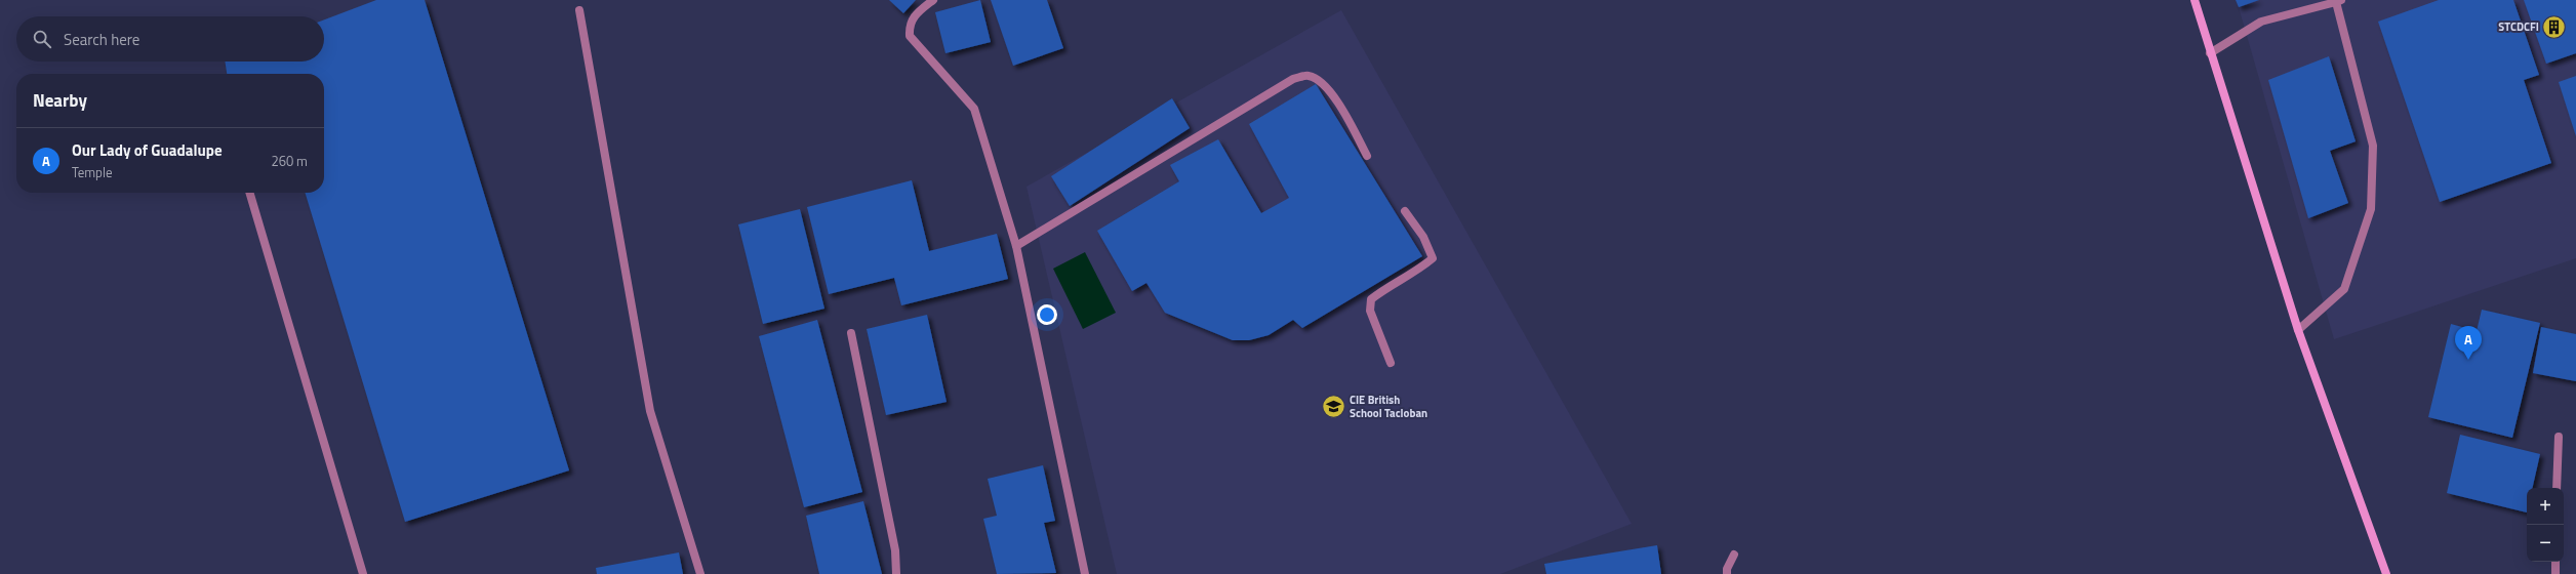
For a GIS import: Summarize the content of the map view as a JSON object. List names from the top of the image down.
{
  "places": {
    "building": ["STCDCFI"],
    "school or university": ["CIE British School Tacloban"]
  },
  "page": {
    "search": "Search here",
    "heading": "Nearby",
    "list": [
      {
        "mark": "A",
        "name": "Our Lady of Guadalupe",
        "note": "Temple",
        "value": "260 m"
      }
    ],
    "pins": "A",
    "map_buttons": ["+", "−"]
  }
}
